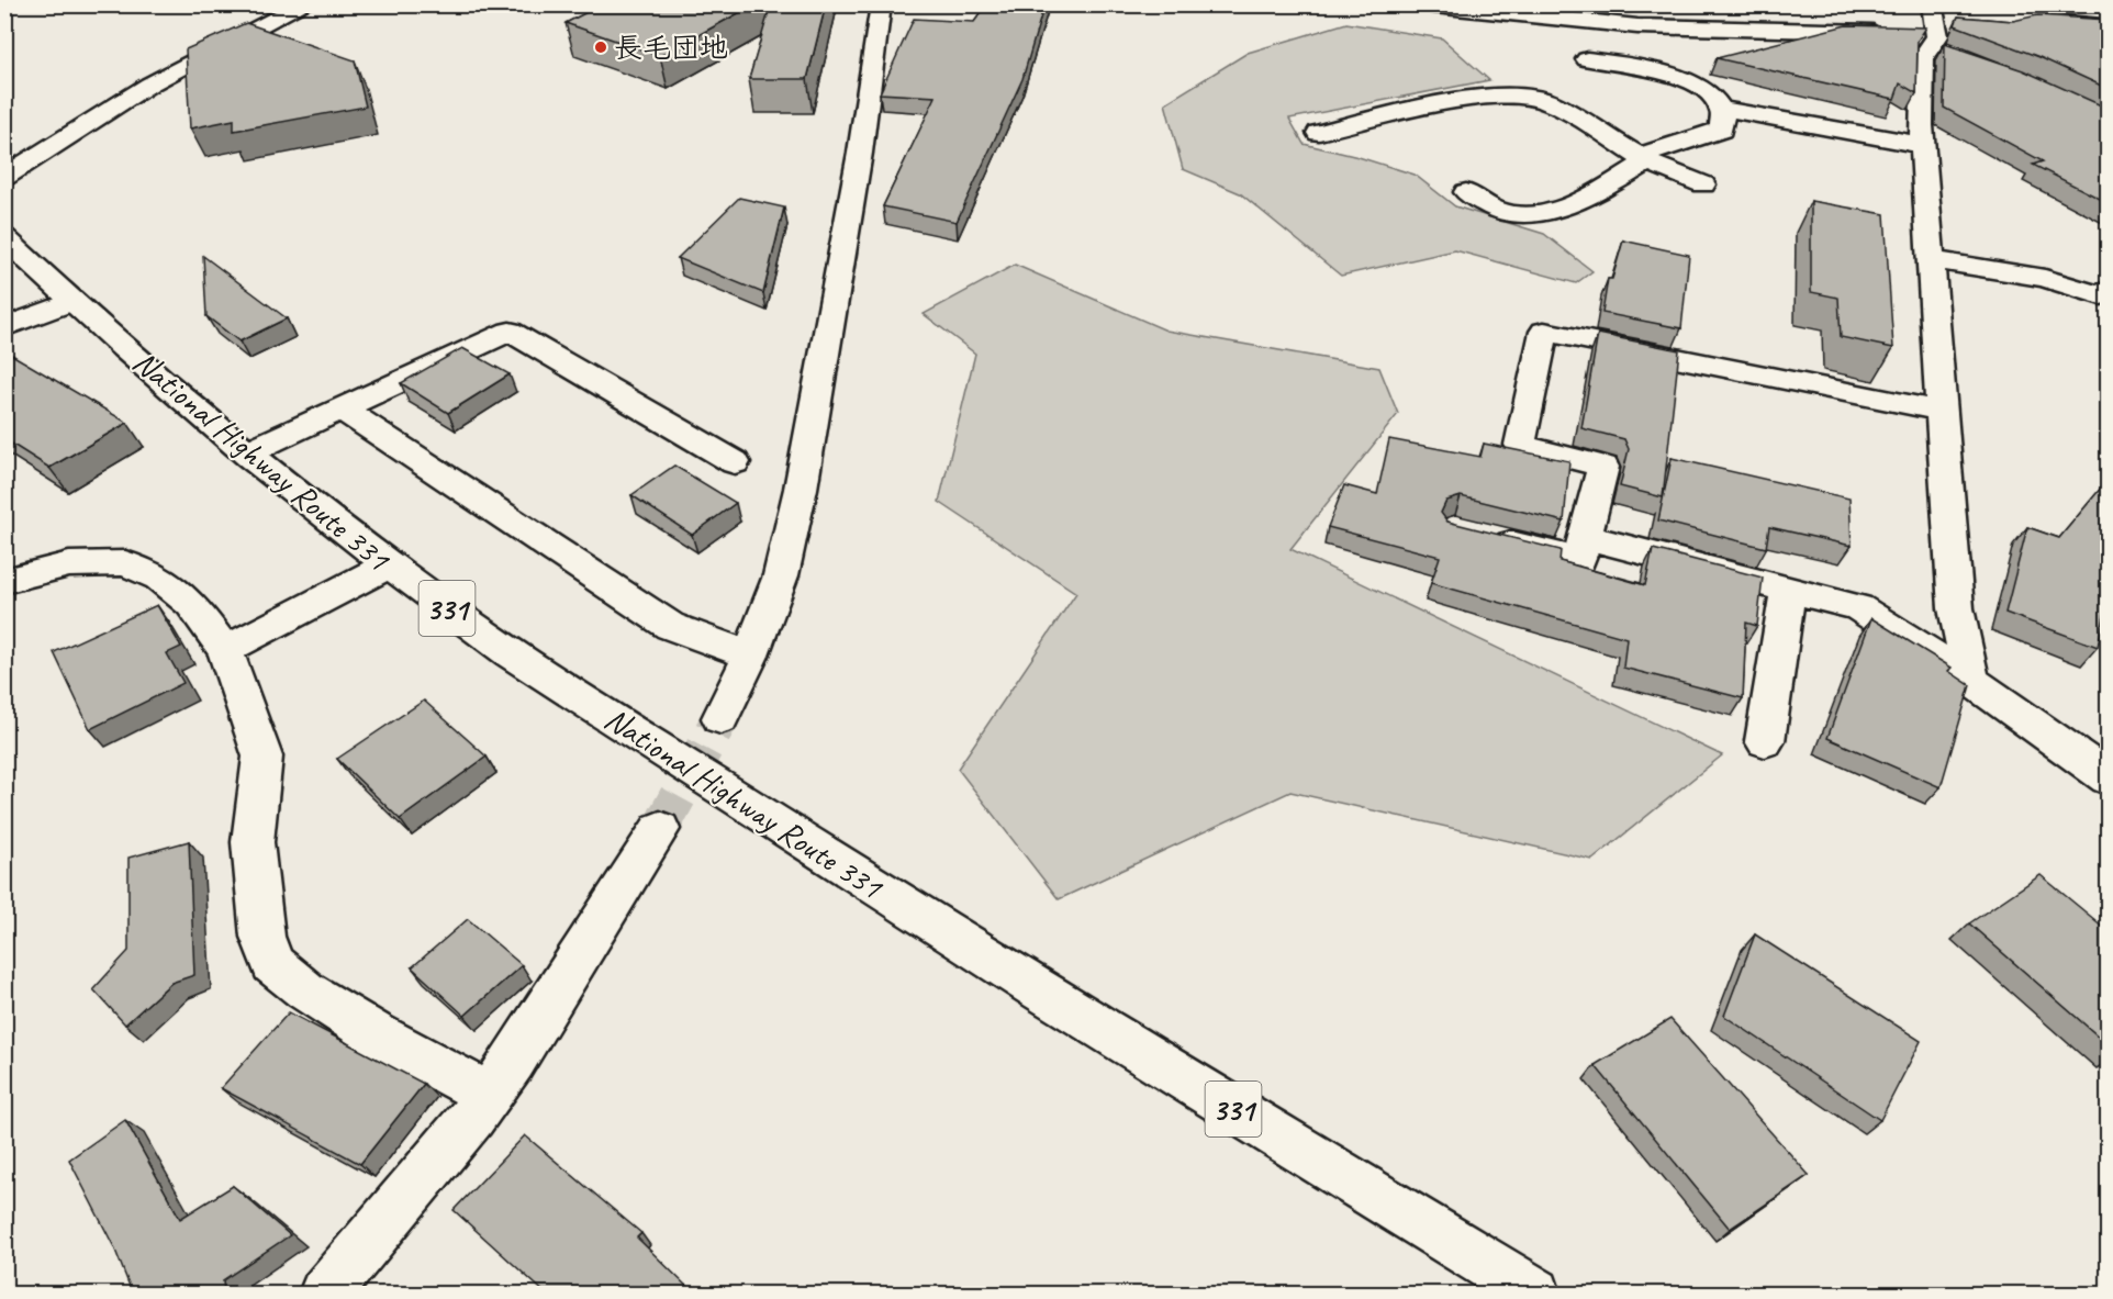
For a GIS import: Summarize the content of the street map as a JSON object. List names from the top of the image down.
{
  "streets": {
    "main road": ["National Highway Route 331", "331"]
  },
  "places": ["長毛団地"]
}
